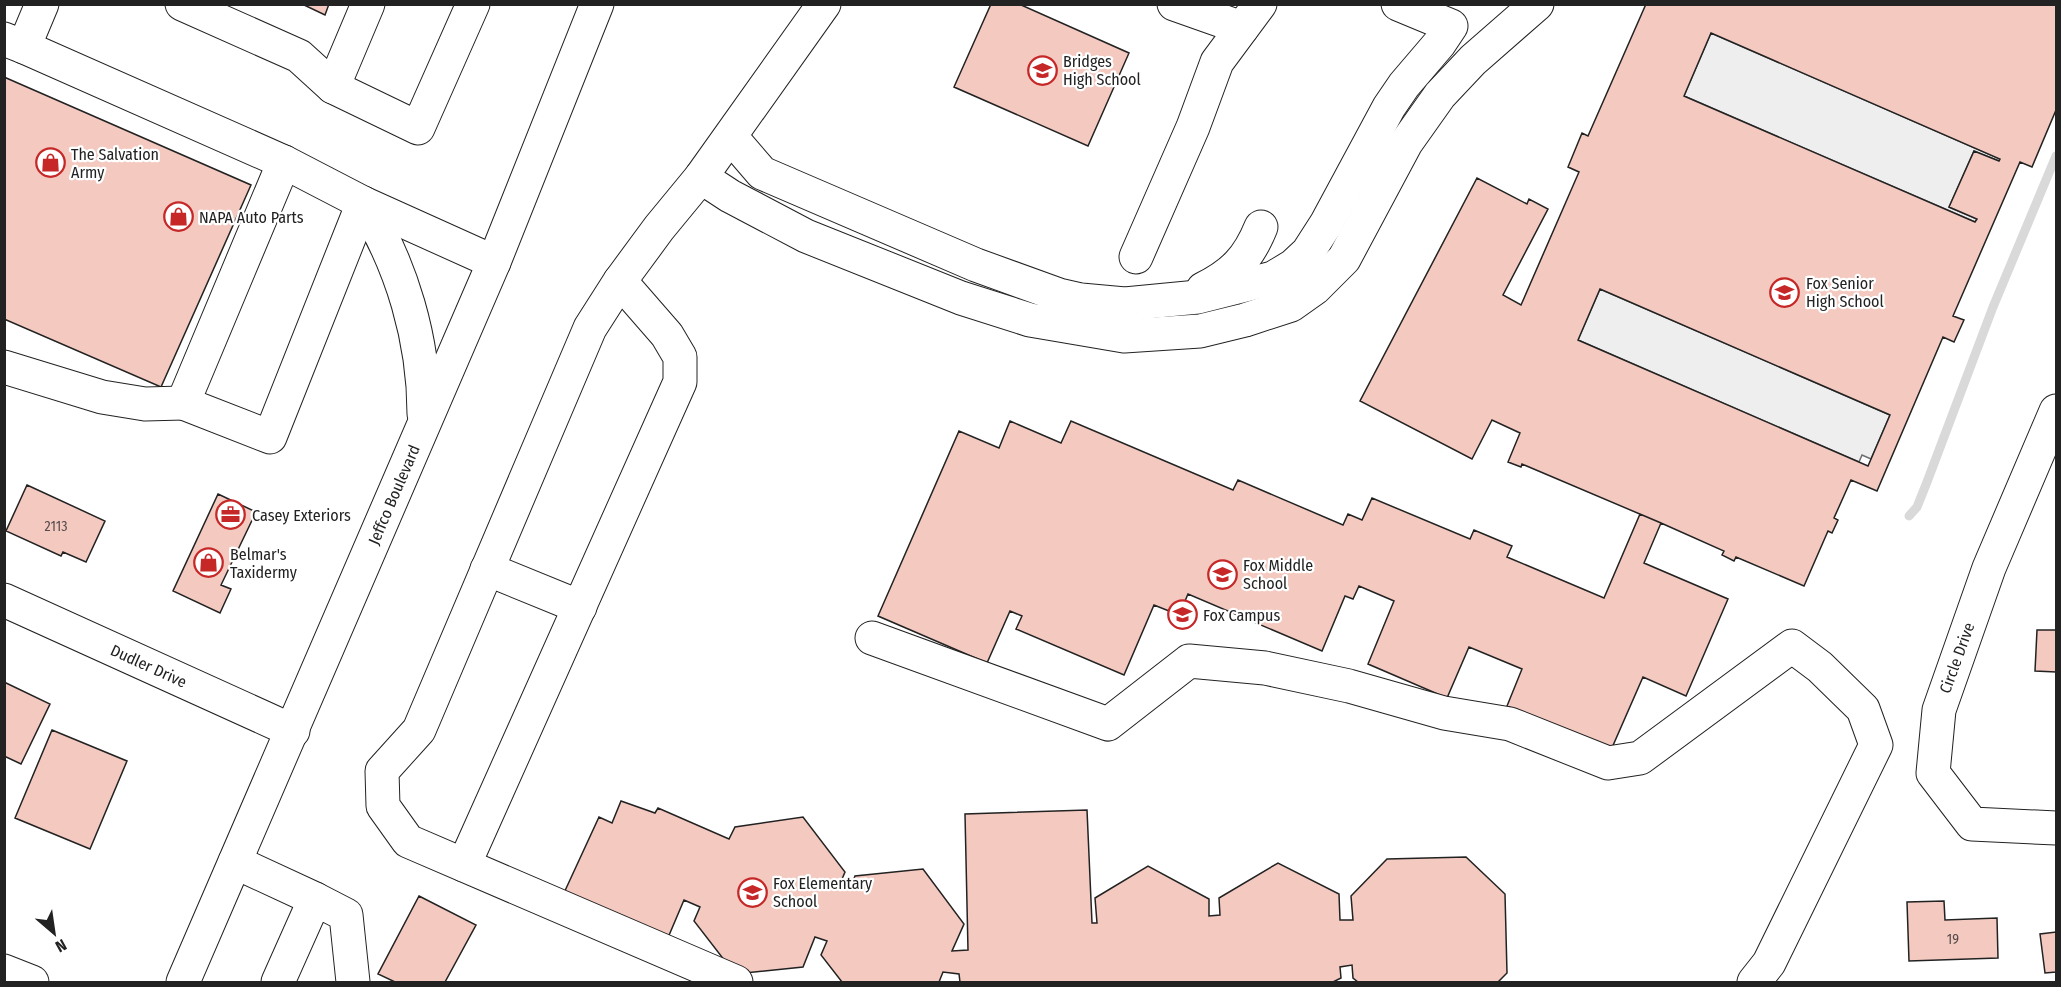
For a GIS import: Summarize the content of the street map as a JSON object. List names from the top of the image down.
{
  "streets": {
    "main road": ["Jeffco Boulevard", "Circle Drive", "Dudler Drive"]
  },
  "crossings": [
    ["Jeffco Boulevard", "Dudler Drive"]
  ],
  "places": {
    "school or university": [
      "Bridges High School",
      "Fox Senior High School",
      "Fox Middle School",
      "Fox Campus",
      "Fox Elementary School"
    ],
    "shop": ["The Salvation Army", "NAPA Auto Parts", "Belmar's Taxidermy"],
    "office": ["Casey Exteriors"]
  },
  "house_numbers": ["2113", "19"],
  "north": "bottom right"
}
